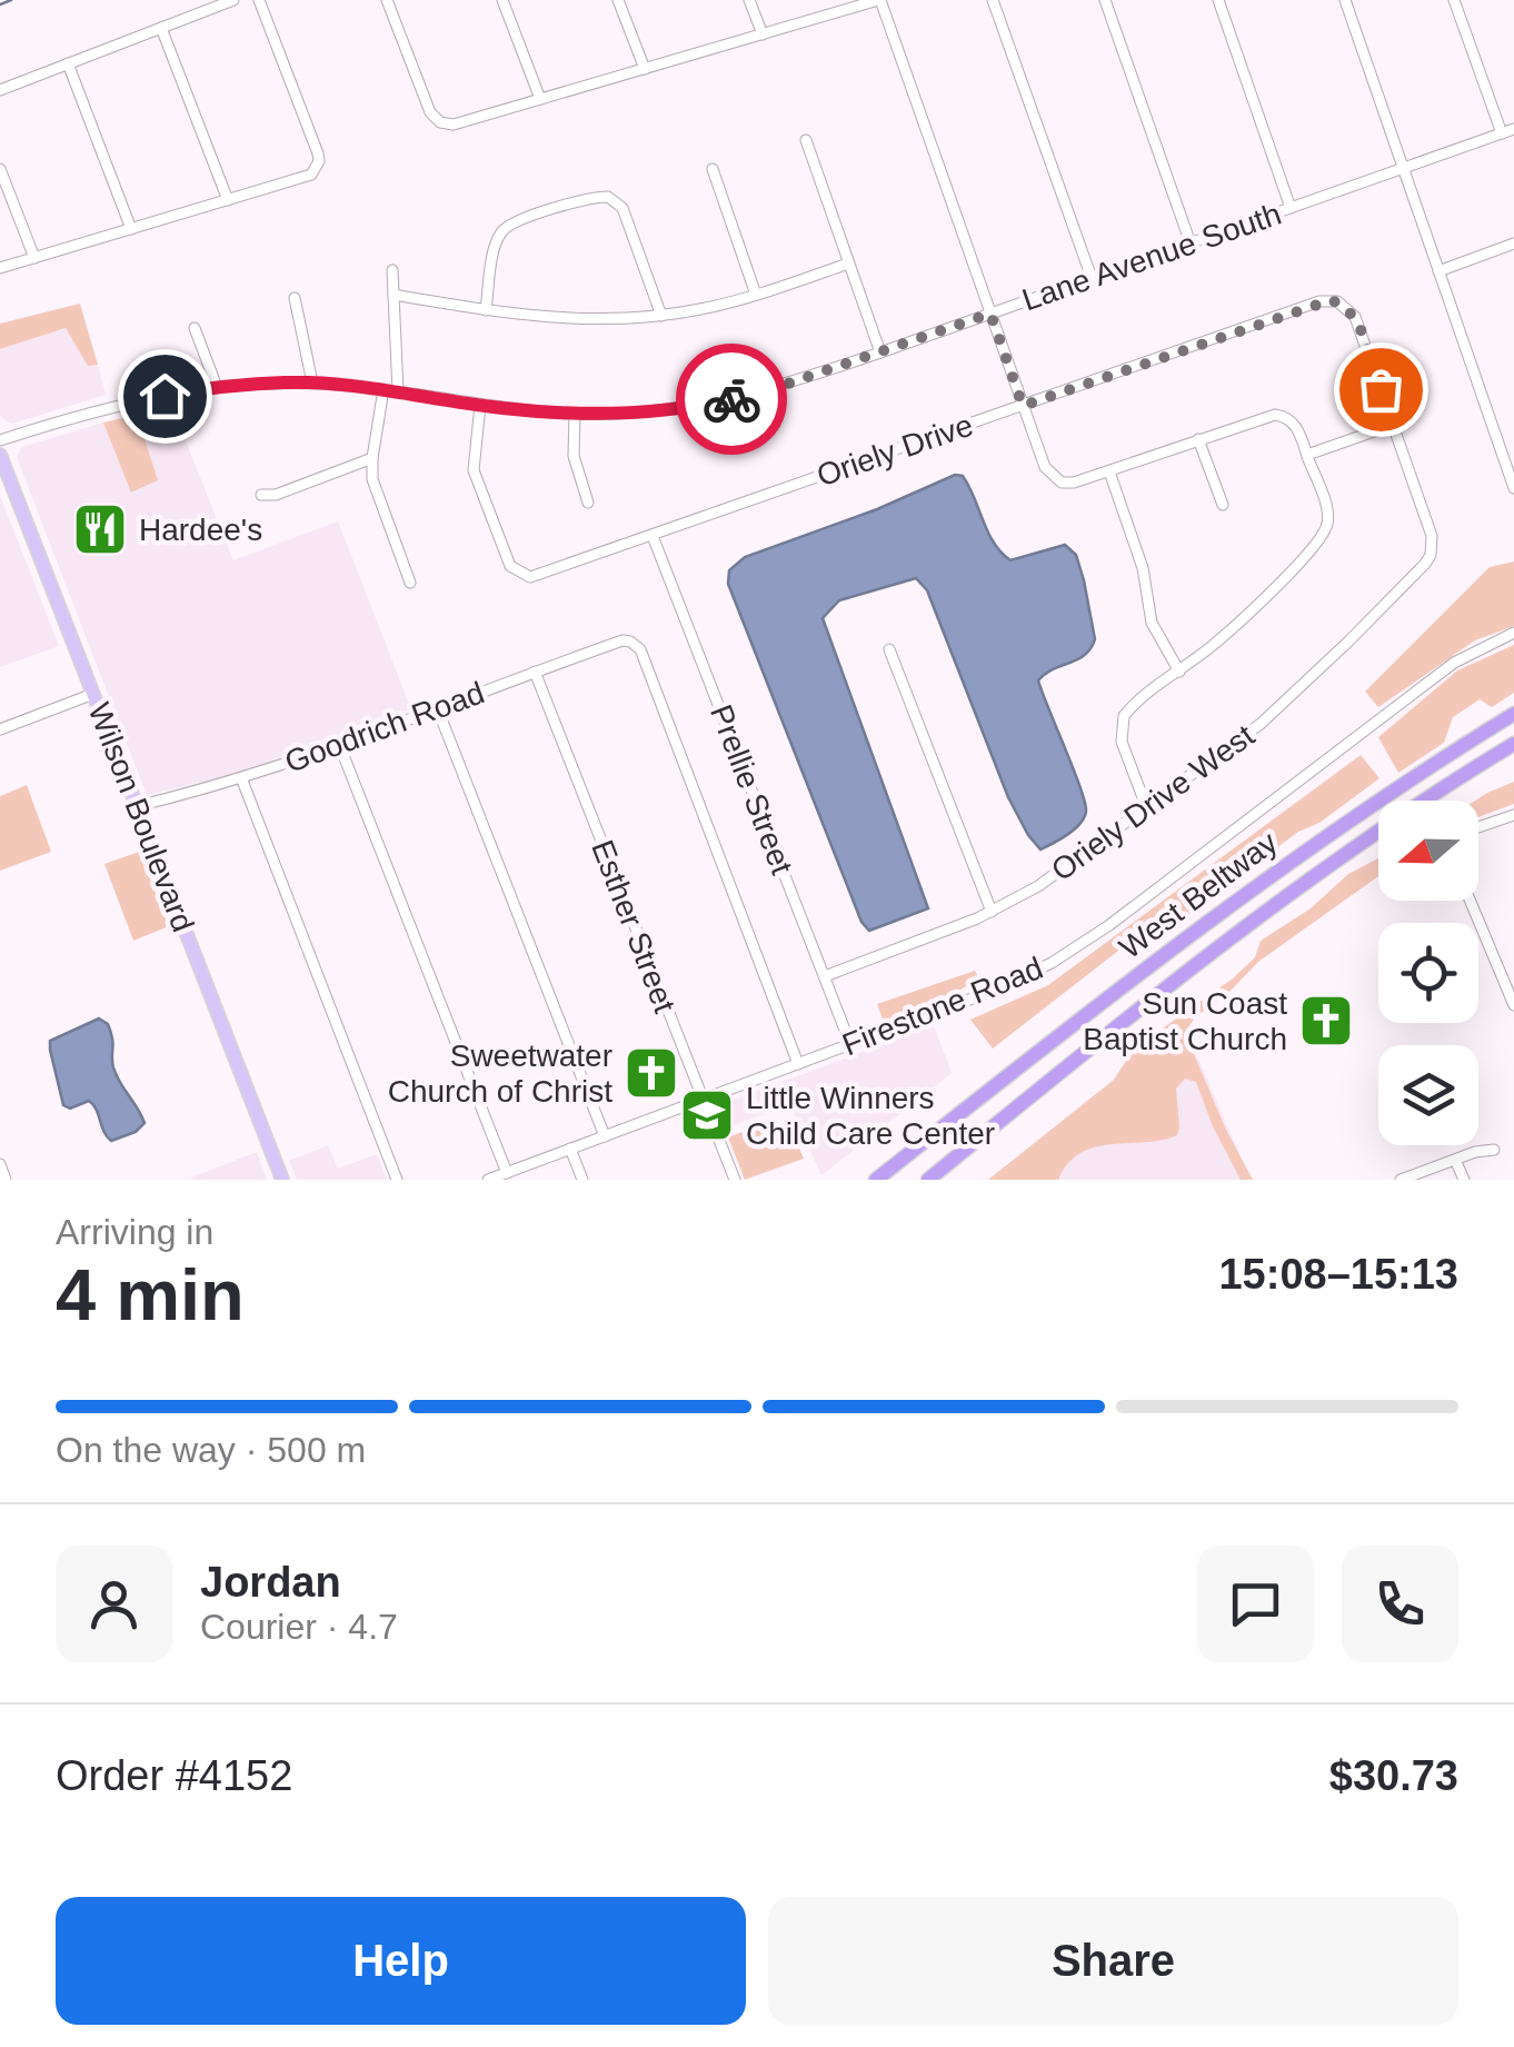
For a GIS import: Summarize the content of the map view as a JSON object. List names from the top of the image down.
{
  "streets": {
    "highway": ["West Beltway"],
    "main road": ["Wilson Boulevard"],
    "street": [
      "Lane Avenue South",
      "Oriely Drive",
      "Goodrich Road",
      "Prellie Street",
      "Oriely Drive West",
      "Esther Street",
      "Firestone Road"
    ]
  },
  "crossings": [
    ["Lane Avenue South", "Oriely Drive"],
    ["Oriely Drive", "Prellie Street"],
    ["Oriely Drive", "Oriely Drive West"],
    ["Goodrich Road", "Wilson Boulevard"],
    ["Goodrich Road", "Esther Street"],
    ["Goodrich Road", "Firestone Road"],
    ["Prellie Street", "Oriely Drive West"],
    ["Prellie Street", "Firestone Road"],
    ["Esther Street", "Firestone Road"]
  ],
  "places": {
    "restaurant": ["Hardee's"],
    "church": ["Sun Coast Baptist Church", "Sweetwater Church of Christ"],
    "school or university": ["Little Winners Child Care Center"]
  },
  "north": "left",
  "page": {
    "heading": ["4 min", "Arriving in", "15:08–15:13"],
    "panel": [
      "Jordan",
      "Courier · 4.7",
      "Order #4152",
      "$30.73"
    ],
    "bar": "On the way · 500 m",
    "buttons": ["Help", "Share"]
  }
}
